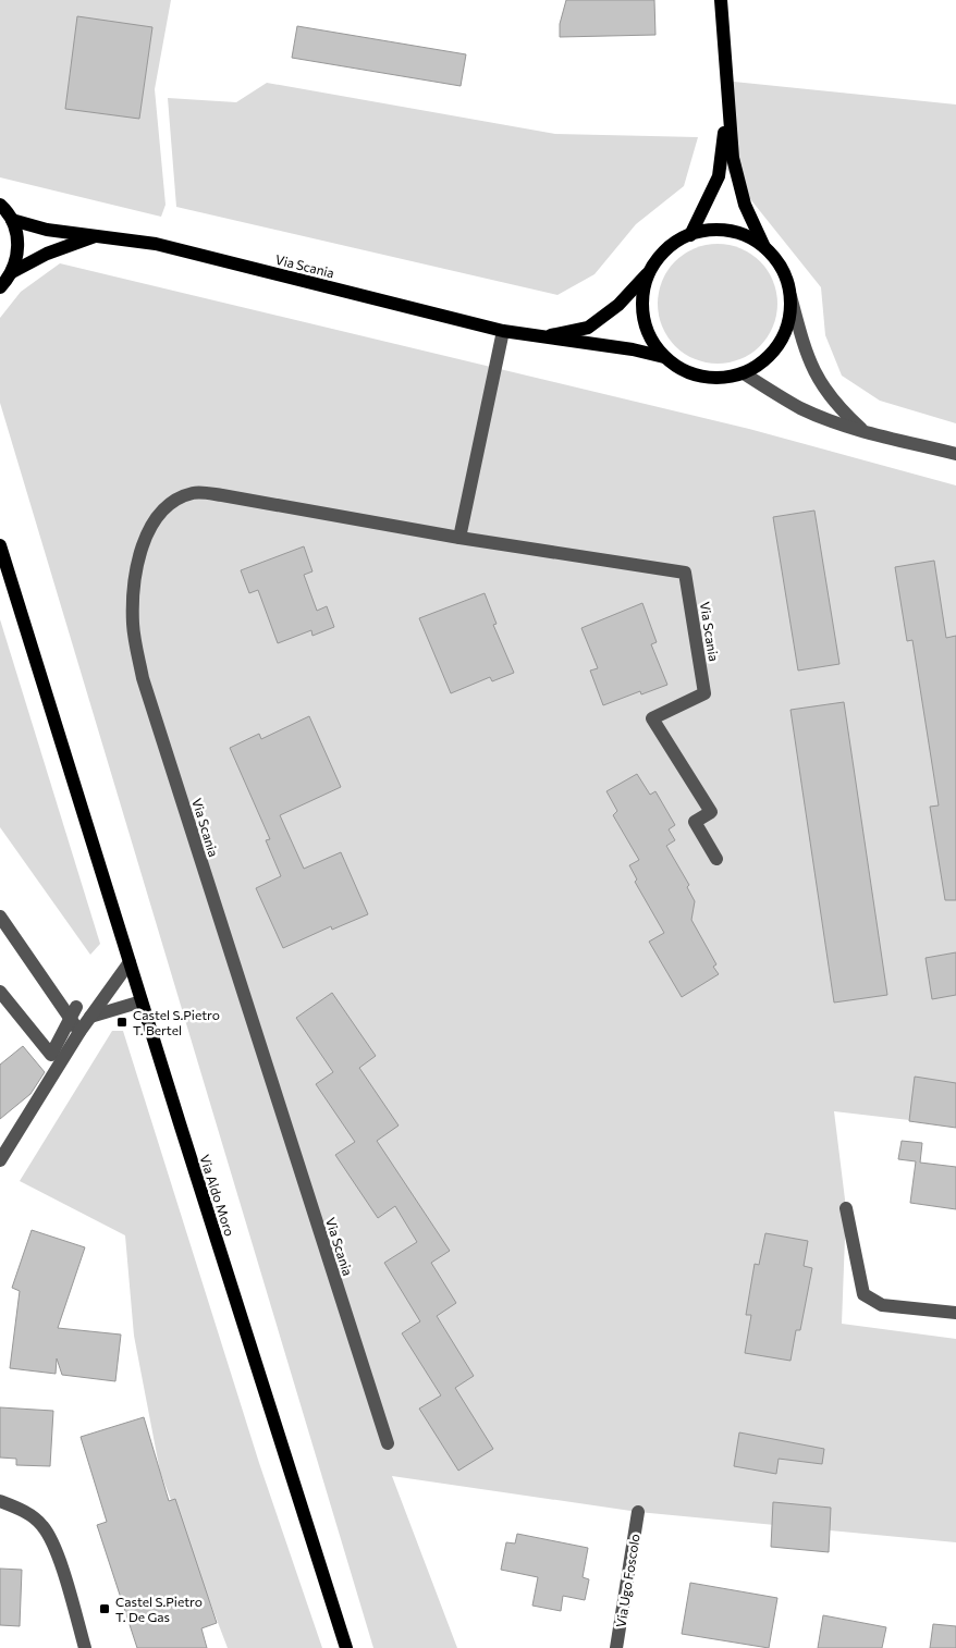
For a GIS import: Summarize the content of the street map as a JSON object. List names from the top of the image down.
{
  "streets": {
    "main road": ["Via Scania", "Via Aldo Moro"],
    "street": ["Via Ugo Foscolo"]
  },
  "places": {
    "transit": ["Castel S.Pietro T. Bertel", "Castel S.Pietro T. De Gas"]
  }
}
